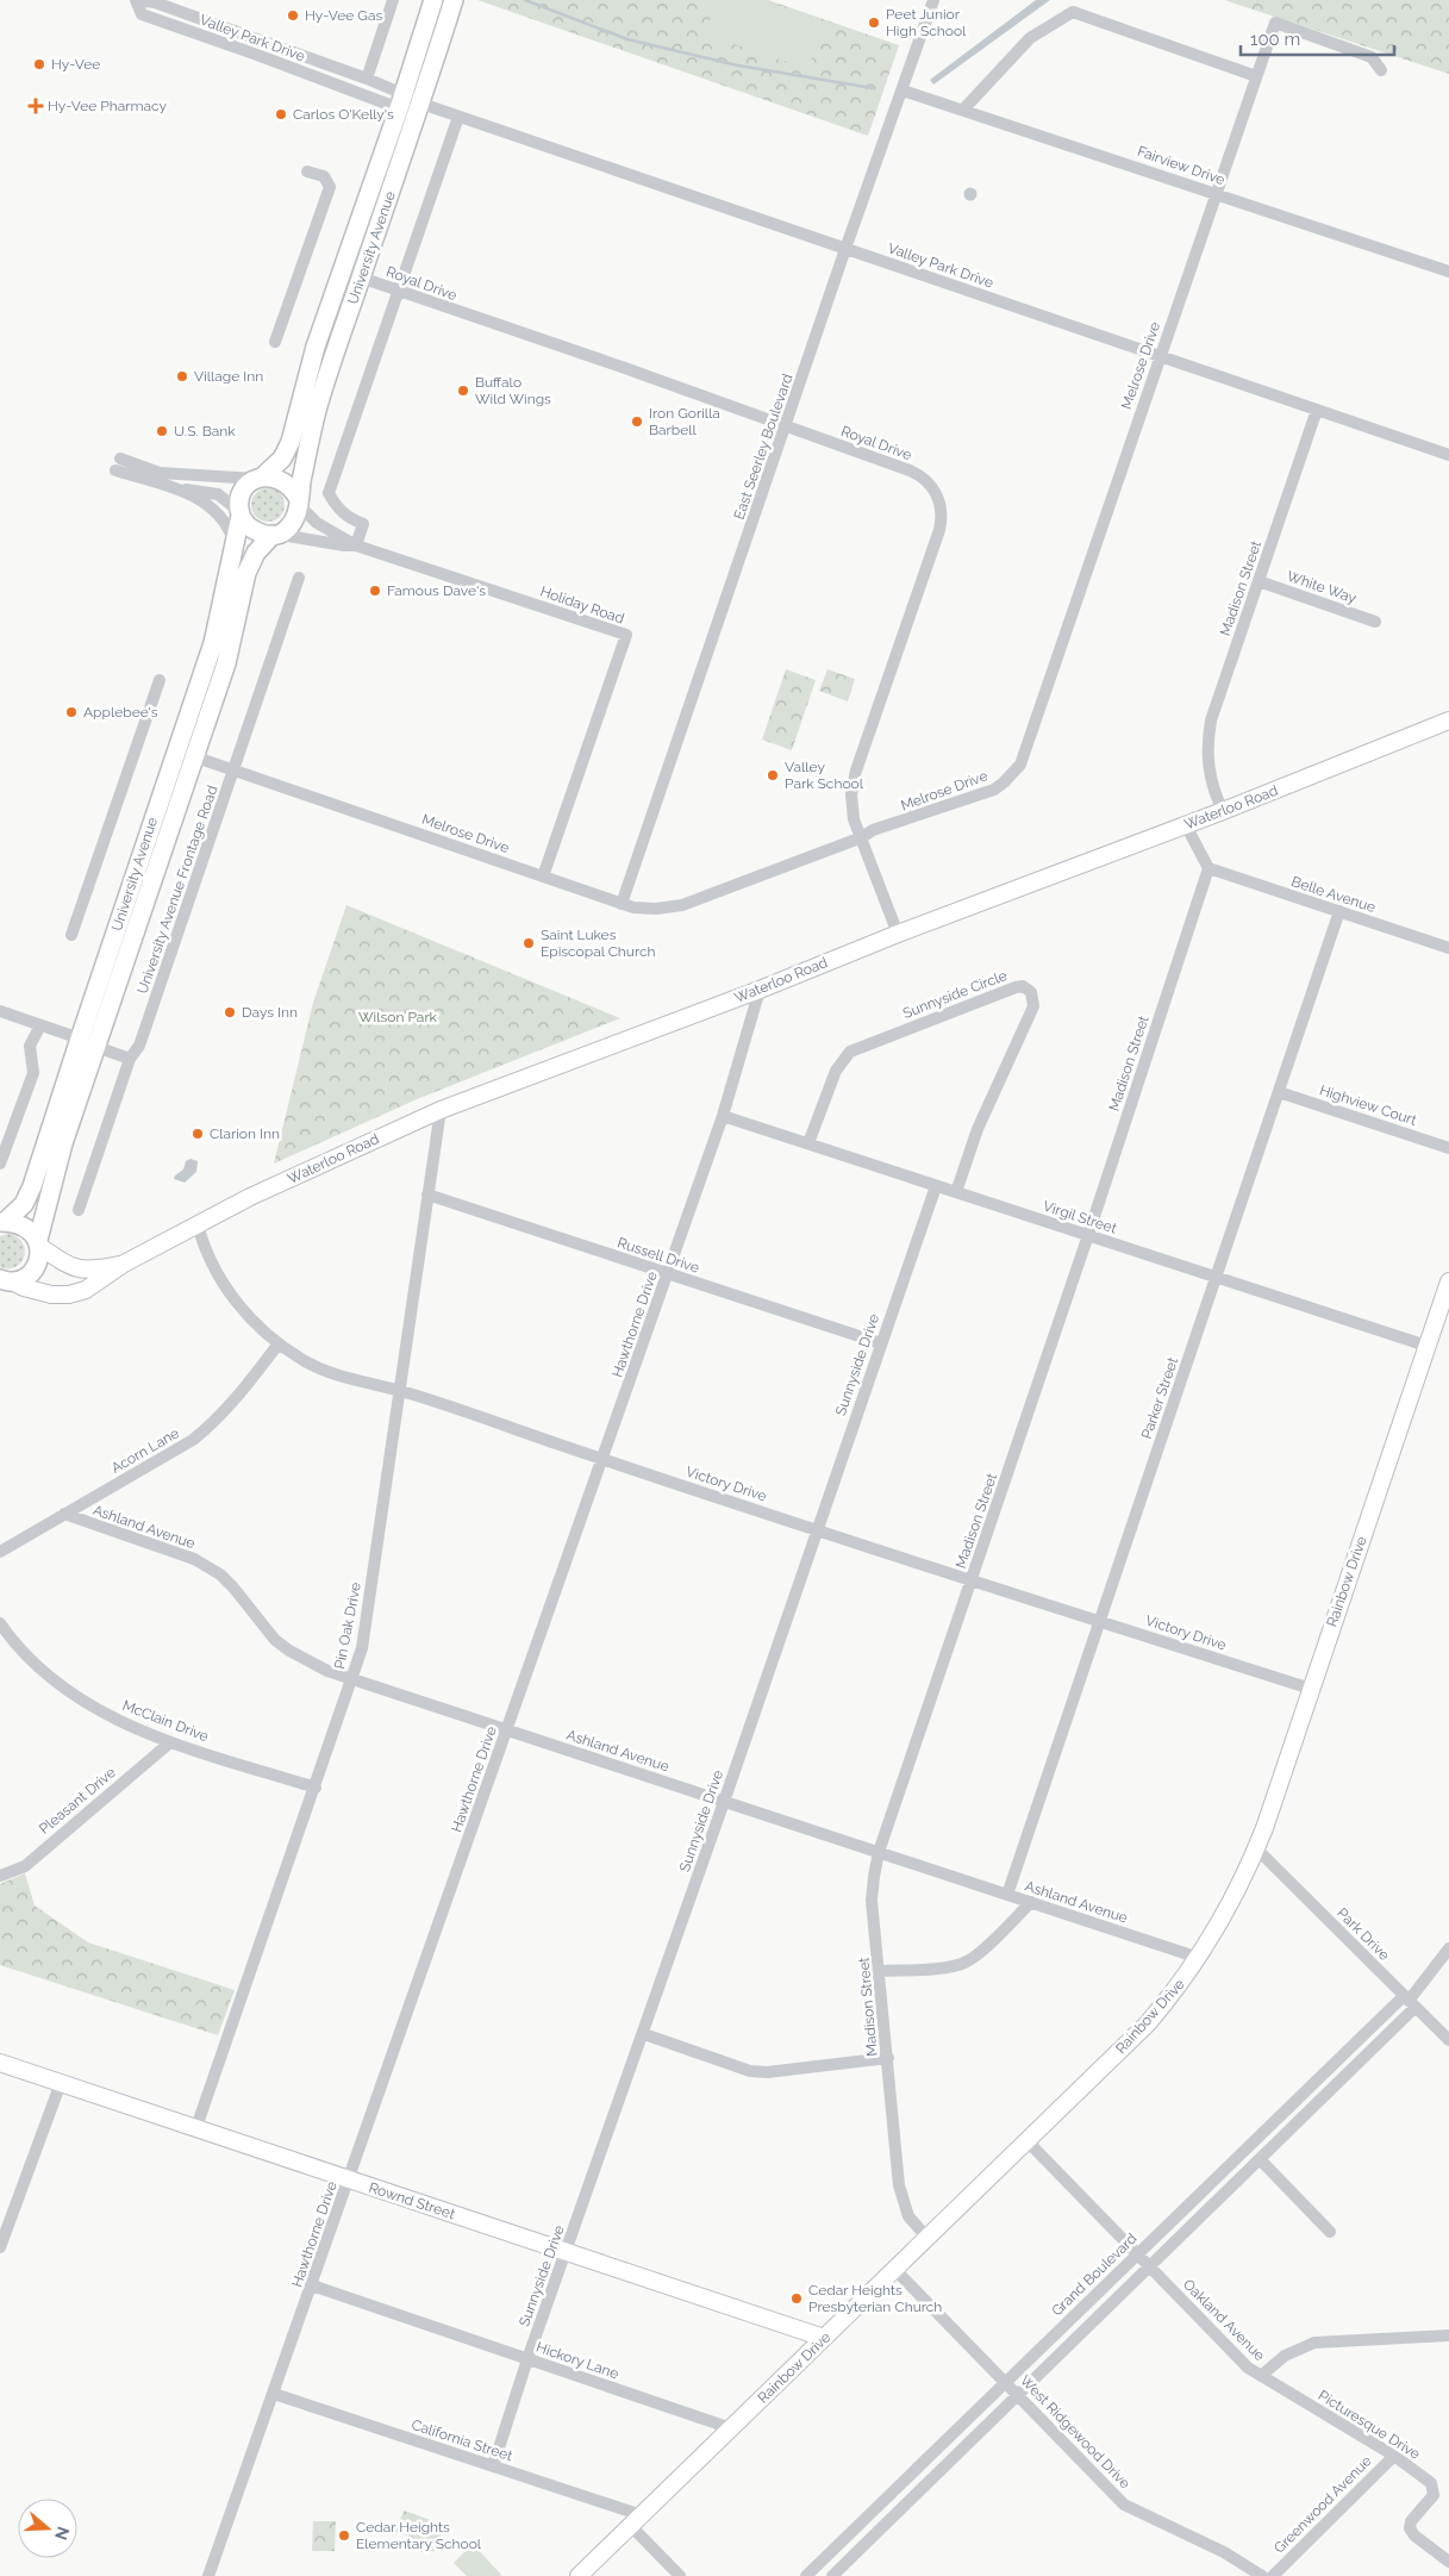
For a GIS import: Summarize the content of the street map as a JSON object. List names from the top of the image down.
{
  "streets": {
    "main road": [
      "University Avenue",
      "Waterloo Road",
      "Rainbow Drive",
      "Rownd Street"
    ],
    "street": [
      "Valley Park Drive",
      "Fairview Drive",
      "Royal Drive",
      "Melrose Drive",
      "East Seerley Boulevard",
      "White Way",
      "Madison Street",
      "Holiday Road",
      "University Avenue Frontage Road",
      "Belle Avenue",
      "Sunnyside Circle",
      "Highview Court",
      "Virgil Street",
      "Russell Drive",
      "Hawthorne Drive",
      "Sunnyside Drive",
      "Parker Street",
      "Acorn Lane",
      "Victory Drive",
      "Ashland Avenue",
      "Pin Oak Drive",
      "McClain Drive",
      "Pleasant Drive",
      "Park Drive",
      "Grand Boulevard",
      "Oakland Avenue",
      "Hickory Lane",
      "Picturesque Drive",
      "West Ridgewood Drive",
      "California Street",
      "Greenwood Avenue"
    ]
  },
  "crossings": [
    ["Valley Park Drive", "University Avenue"],
    ["Valley Park Drive", "Melrose Drive"],
    ["Valley Park Drive", "East Seerley Boulevard"],
    ["Valley Park Drive", "Madison Street"],
    ["Fairview Drive", "Melrose Drive"],
    ["Fairview Drive", "East Seerley Boulevard"],
    ["University Avenue", "Royal Drive"],
    ["University Avenue", "Melrose Drive"],
    ["University Avenue", "Holiday Road"],
    ["University Avenue", "Waterloo Road"],
    ["Royal Drive", "Melrose Drive"],
    ["Royal Drive", "East Seerley Boulevard"],
    ["Royal Drive", "Waterloo Road"],
    ["Melrose Drive", "East Seerley Boulevard"],
    ["Melrose Drive", "Holiday Road"],
    ["Melrose Drive", "University Avenue Frontage Road"],
    ["White Way", "Madison Street"],
    ["Madison Street", "Waterloo Road"],
    ["Madison Street", "Belle Avenue"],
    ["Madison Street", "Virgil Street"],
    ["Madison Street", "Victory Drive"],
    ["Madison Street", "Ashland Avenue"],
    ["Madison Street", "Rainbow Drive"],
    ["Waterloo Road", "Hawthorne Drive"],
    ["Waterloo Road", "Victory Drive"],
    ["Waterloo Road", "Pin Oak Drive"],
    ["Belle Avenue", "Parker Street"],
    ["Sunnyside Circle", "Virgil Street"],
    ["Highview Court", "Parker Street"],
    ["Virgil Street", "Hawthorne Drive"],
    ["Virgil Street", "Sunnyside Drive"],
    ["Virgil Street", "Parker Street"],
    ["Virgil Street", "Rainbow Drive"],
    ["Russell Drive", "Hawthorne Drive"],
    ["Russell Drive", "Sunnyside Drive"],
    ["Russell Drive", "Pin Oak Drive"],
    ["Hawthorne Drive", "Victory Drive"],
    ["Hawthorne Drive", "Ashland Avenue"],
    ["Hawthorne Drive", "Rownd Street"],
    ["Hawthorne Drive", "Hickory Lane"],
    ["Hawthorne Drive", "California Street"],
    ["Sunnyside Drive", "Victory Drive"],
    ["Sunnyside Drive", "Ashland Avenue"],
    ["Sunnyside Drive", "Rownd Street"],
    ["Sunnyside Drive", "Hickory Lane"],
    ["Sunnyside Drive", "California Street"],
    ["Parker Street", "Victory Drive"],
    ["Parker Street", "Ashland Avenue"],
    ["Acorn Lane", "Victory Drive"],
    ["Acorn Lane", "Ashland Avenue"],
    ["Victory Drive", "Rainbow Drive"],
    ["Victory Drive", "Pin Oak Drive"],
    ["Ashland Avenue", "Rainbow Drive"],
    ["Ashland Avenue", "Pin Oak Drive"],
    ["Rainbow Drive", "Park Drive"],
    ["Rainbow Drive", "Rownd Street"],
    ["Rainbow Drive", "Oakland Avenue"],
    ["Rainbow Drive", "Hickory Lane"],
    ["Rainbow Drive", "West Ridgewood Drive"],
    ["Rainbow Drive", "California Street"],
    ["Pin Oak Drive", "McClain Drive"],
    ["Pin Oak Drive", "Rownd Street"],
    ["McClain Drive", "Pleasant Drive"],
    ["Park Drive", "Grand Boulevard"],
    ["Grand Boulevard", "Oakland Avenue"],
    ["Grand Boulevard", "West Ridgewood Drive"],
    ["Oakland Avenue", "Picturesque Drive"],
    ["Picturesque Drive", "Greenwood Avenue"]
  ],
  "parks": ["Wilson Park"],
  "places": {
    "other": [
      "Hy-Vee Gas",
      "Peet Junior High School",
      "Hy-Vee",
      "Carlos O'Kelly's",
      "Village Inn",
      "Buffalo Wild Wings",
      "Iron Gorilla Barbell",
      "U.S. Bank",
      "Famous Dave's",
      "Applebee's",
      "Valley Park School",
      "Saint Lukes Episcopal Church",
      "Days Inn",
      "Clarion Inn",
      "Cedar Heights Presbyterian Church",
      "Cedar Heights Elementary School"
    ],
    "health": ["Hy-Vee Pharmacy"]
  },
  "scale_bar": "100 m",
  "north": "right"
}
